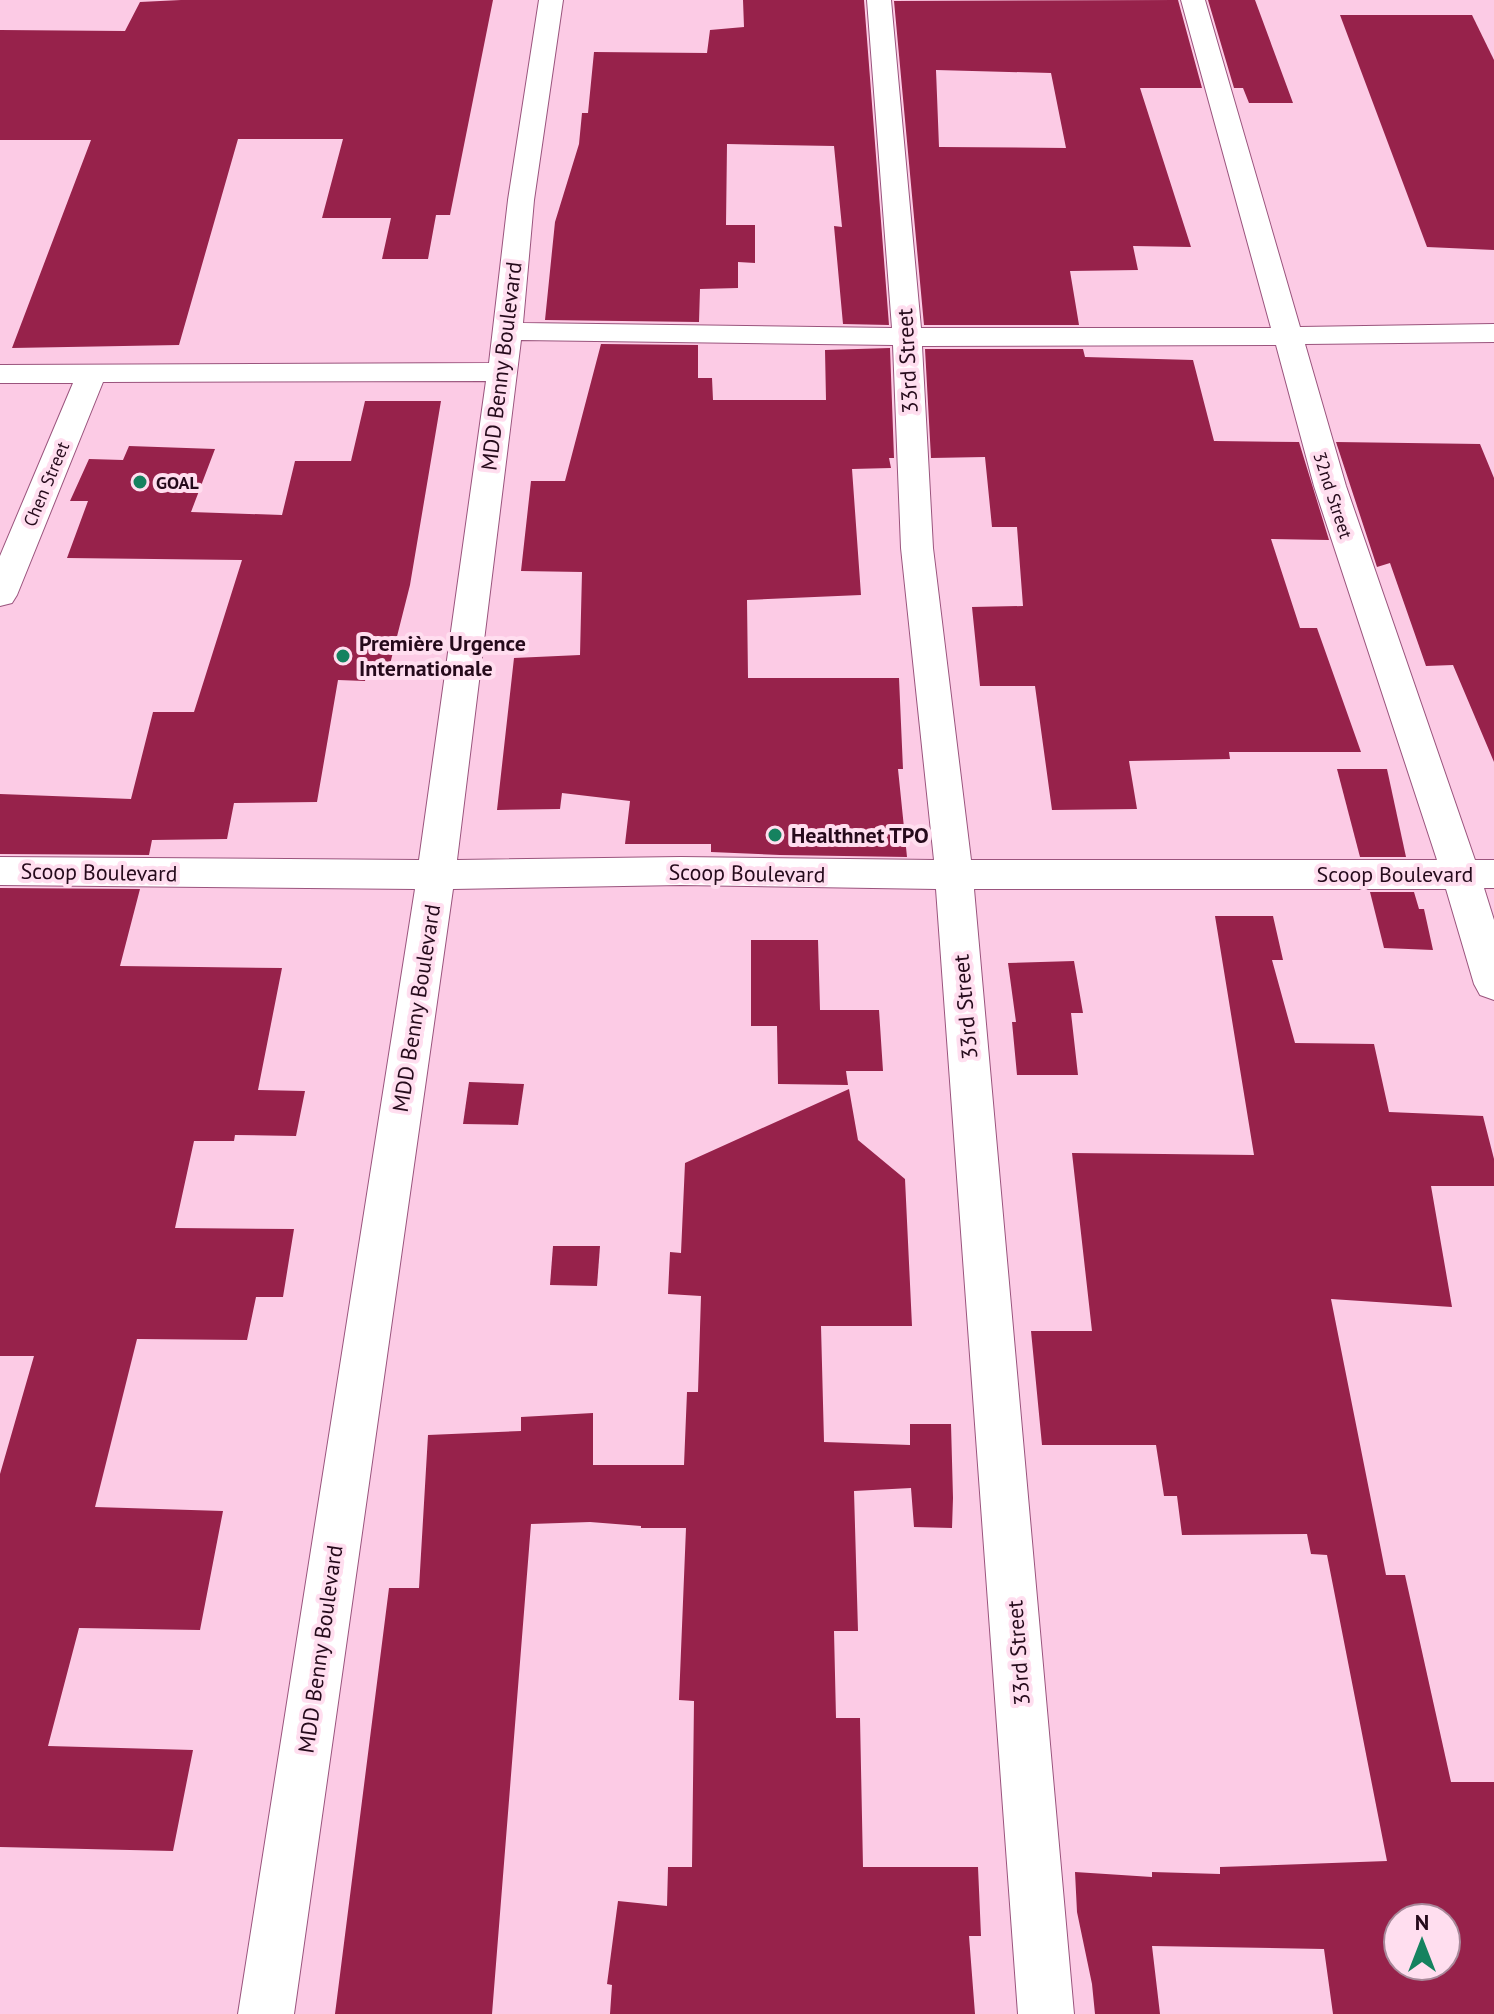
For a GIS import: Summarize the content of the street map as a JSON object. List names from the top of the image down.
{
  "streets": {
    "street": [
      "33rd Street",
      "MDD Benny Boulevard",
      "Chen Street",
      "32nd Street",
      "Scoop Boulevard"
    ]
  },
  "crossings": [
    ["33rd Street", "Scoop Boulevard"],
    ["MDD Benny Boulevard", "Scoop Boulevard"],
    ["32nd Street", "Scoop Boulevard"]
  ],
  "places": ["GOAL", "Première Urgence Internationale", "Healthnet TPO"],
  "north": "top"
}
